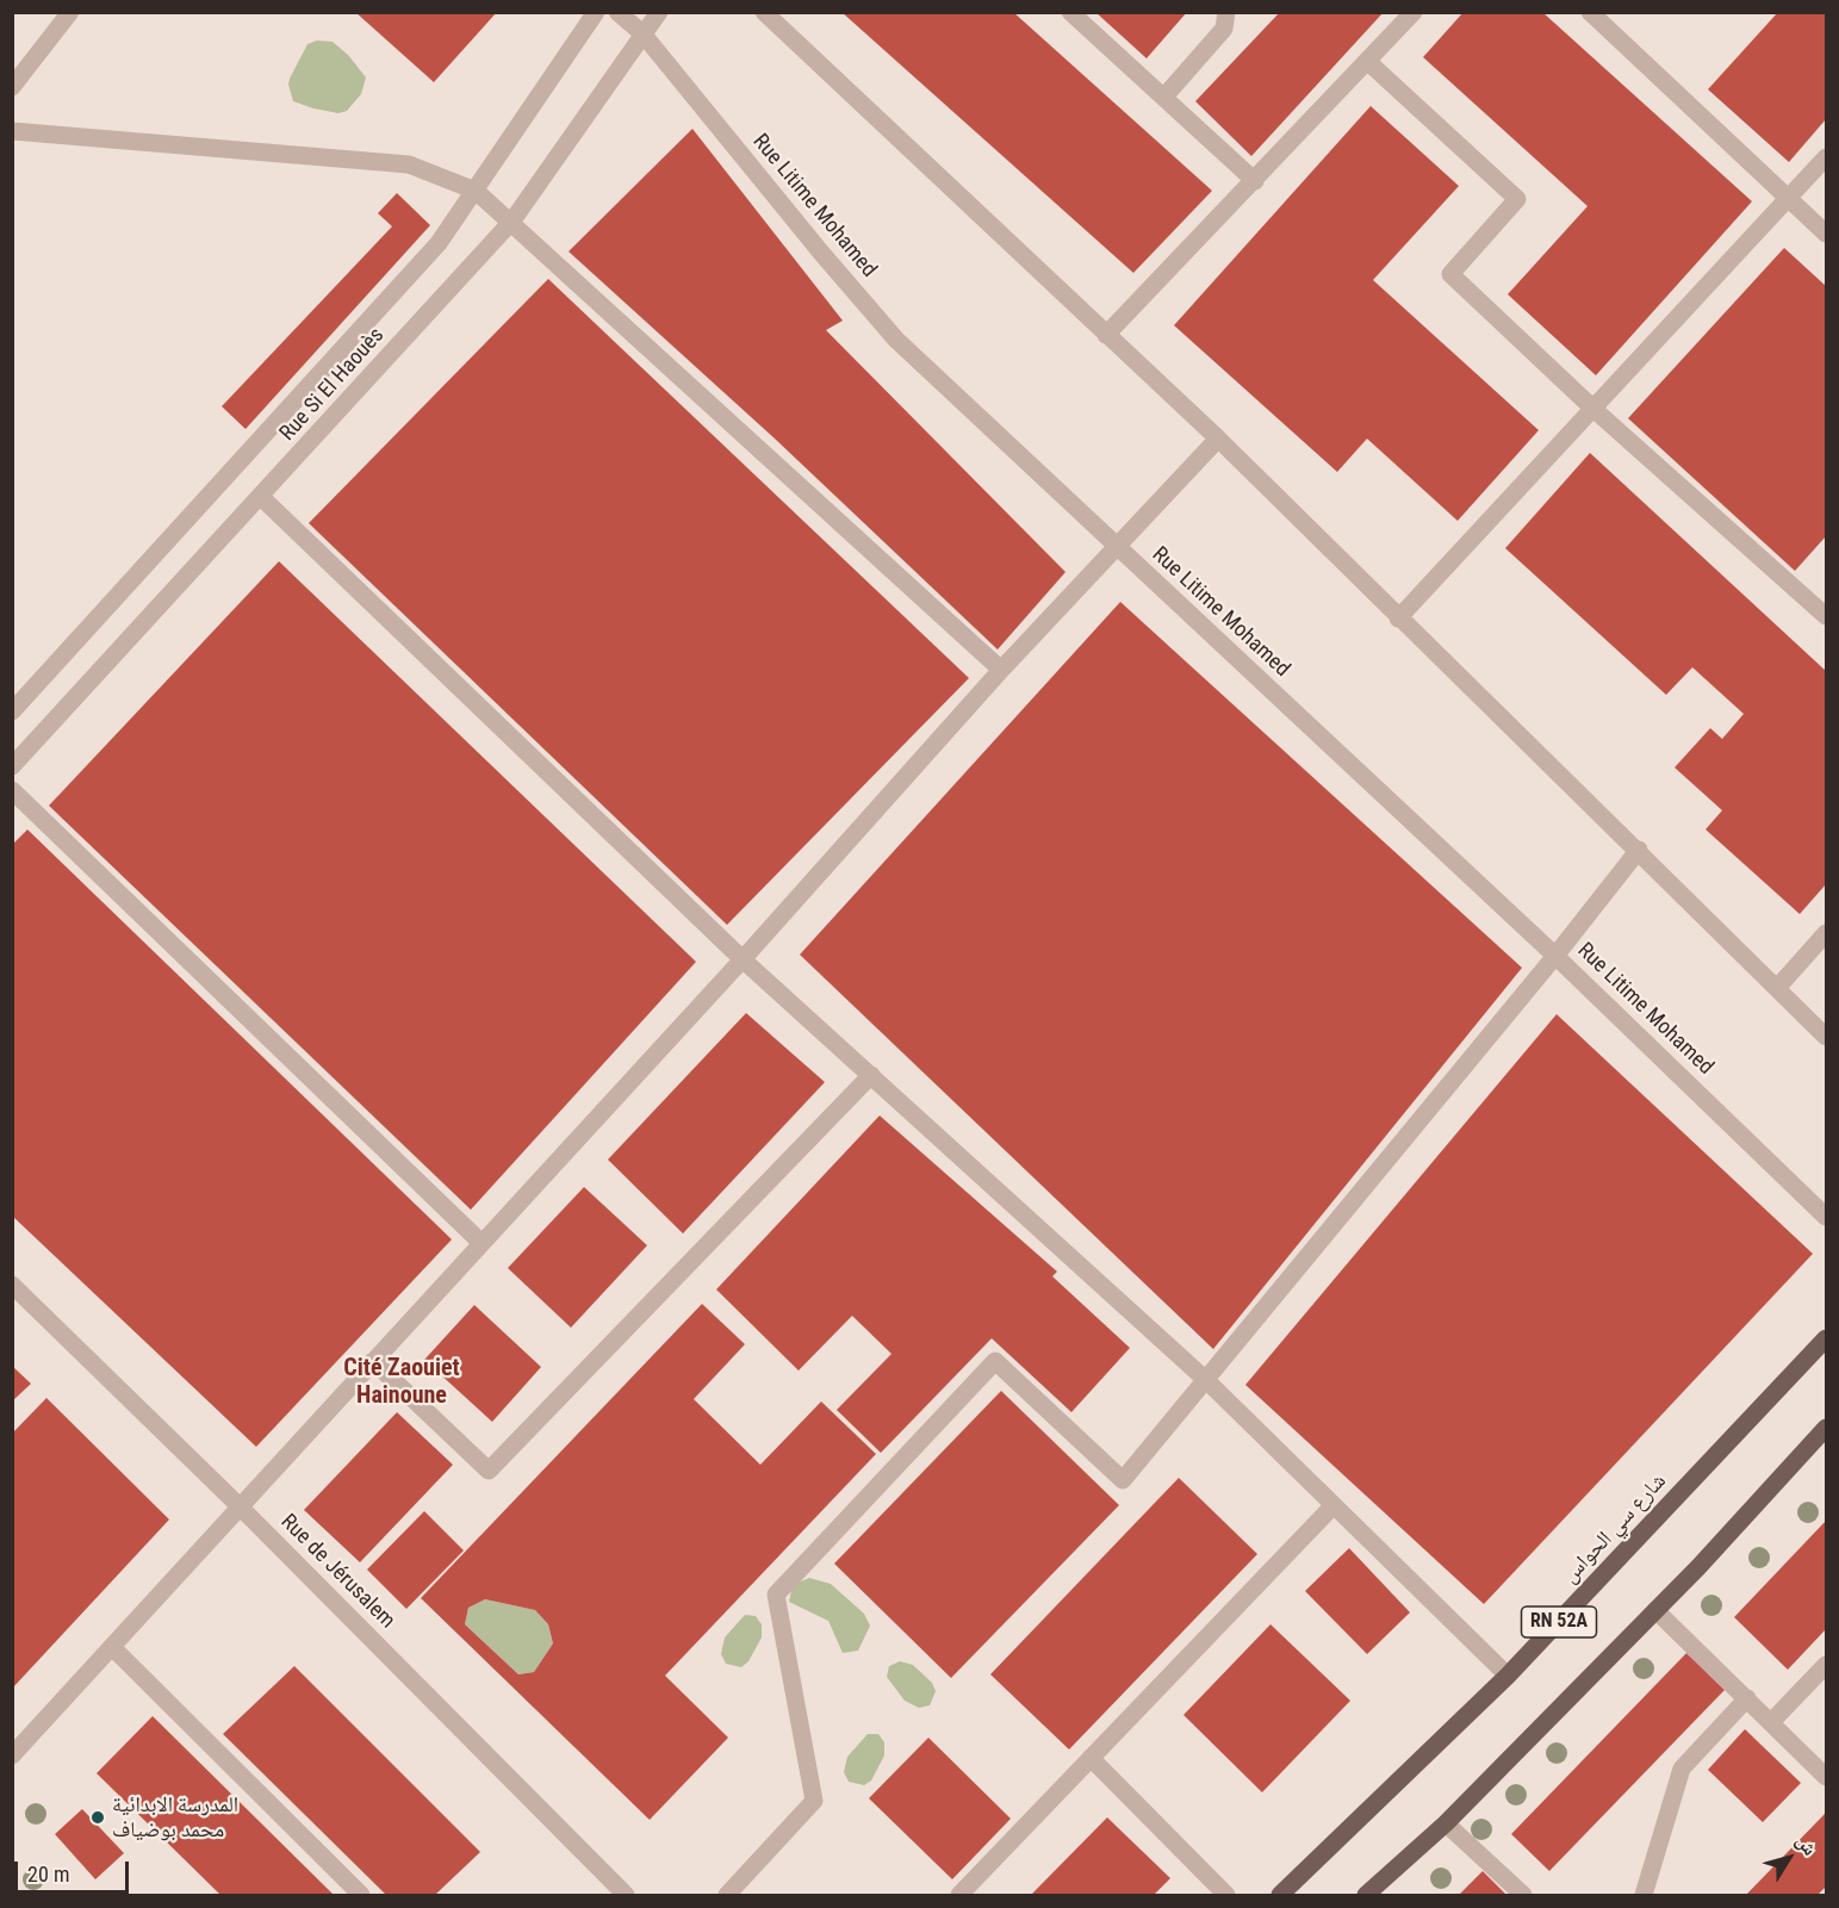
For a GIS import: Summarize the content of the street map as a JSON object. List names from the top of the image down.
{
  "streets": {
    "main road": ["شارع سي الحواس", "RN 52A"],
    "street": ["Rue Litime Mohamed", "Rue Si El Haouès", "Rue de Jérusalem"]
  },
  "crossings": [
    ["Rue Litime Mohamed", "Rue Si El Haouès"]
  ],
  "districts": ["Cité Zaouiet Hainoune"],
  "places": ["المدرسة الابدائية محمد بوضياف"],
  "scale_bar": "20 m",
  "north": "top right"
}
